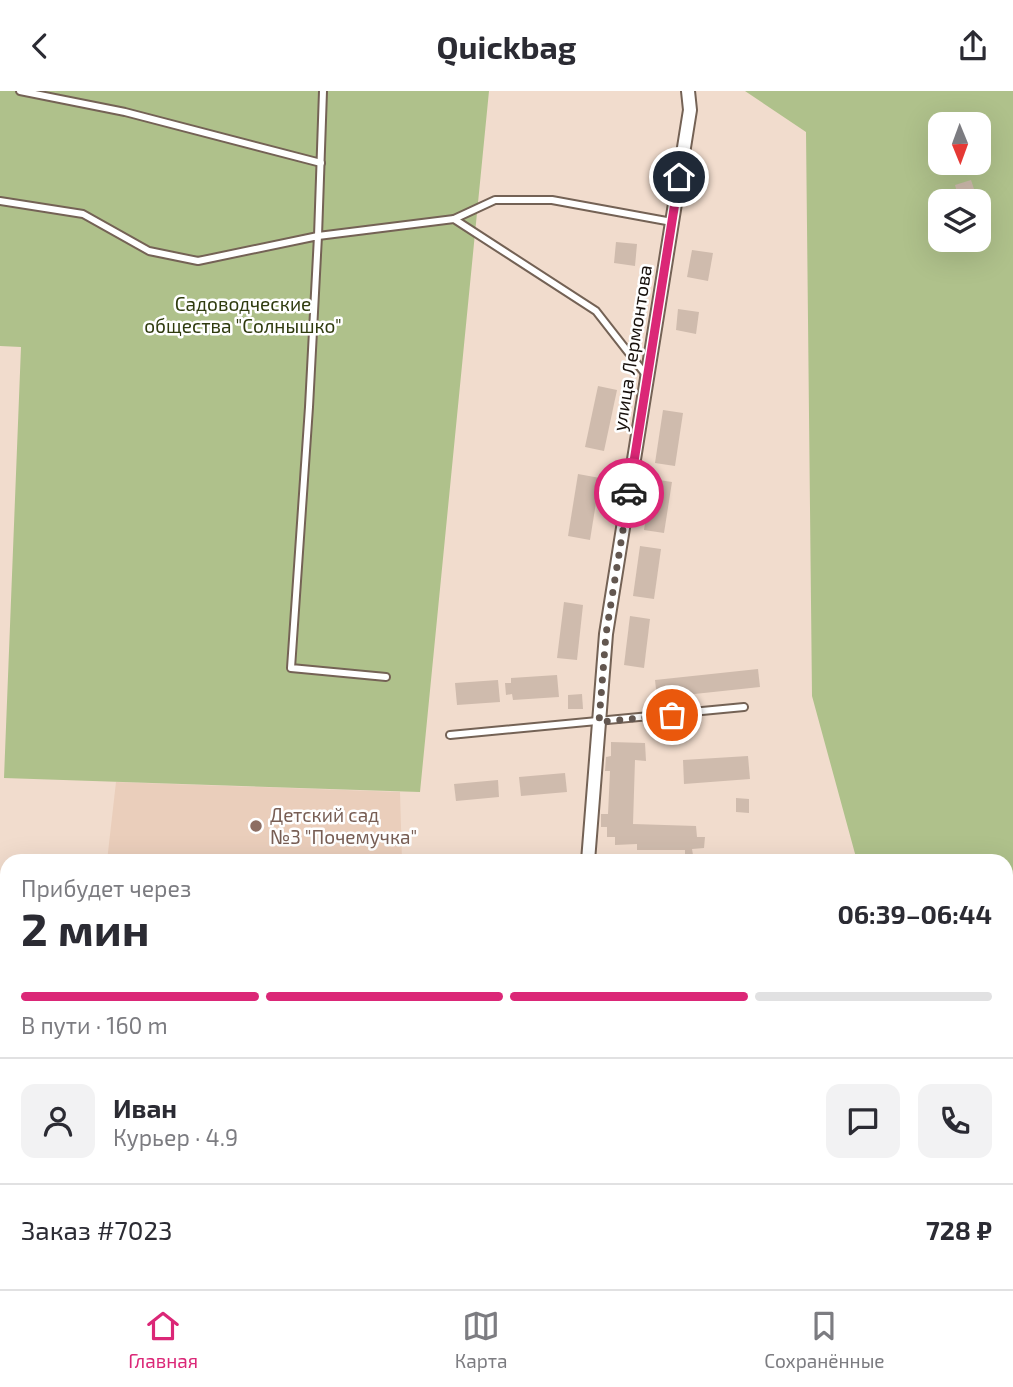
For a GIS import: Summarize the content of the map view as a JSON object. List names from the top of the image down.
{
  "streets": {
    "street": ["улица Лермонтова"]
  },
  "parks": ["Садоводческие общества \"Солнышко\""],
  "places": ["Детский сад №3 \"Почемучка\""],
  "north": "bottom",
  "page": {
    "header": "Quickbag",
    "heading": ["2 мин", "Прибудет через", "06:39–06:44"],
    "panel": [
      "Иван",
      "Курьер · 4.9",
      "Заказ #7023",
      "728 ₽"
    ],
    "bar": "В пути · 160 m",
    "tabs": ["Главная", "Карта", "Сохранённые"]
  }
}
